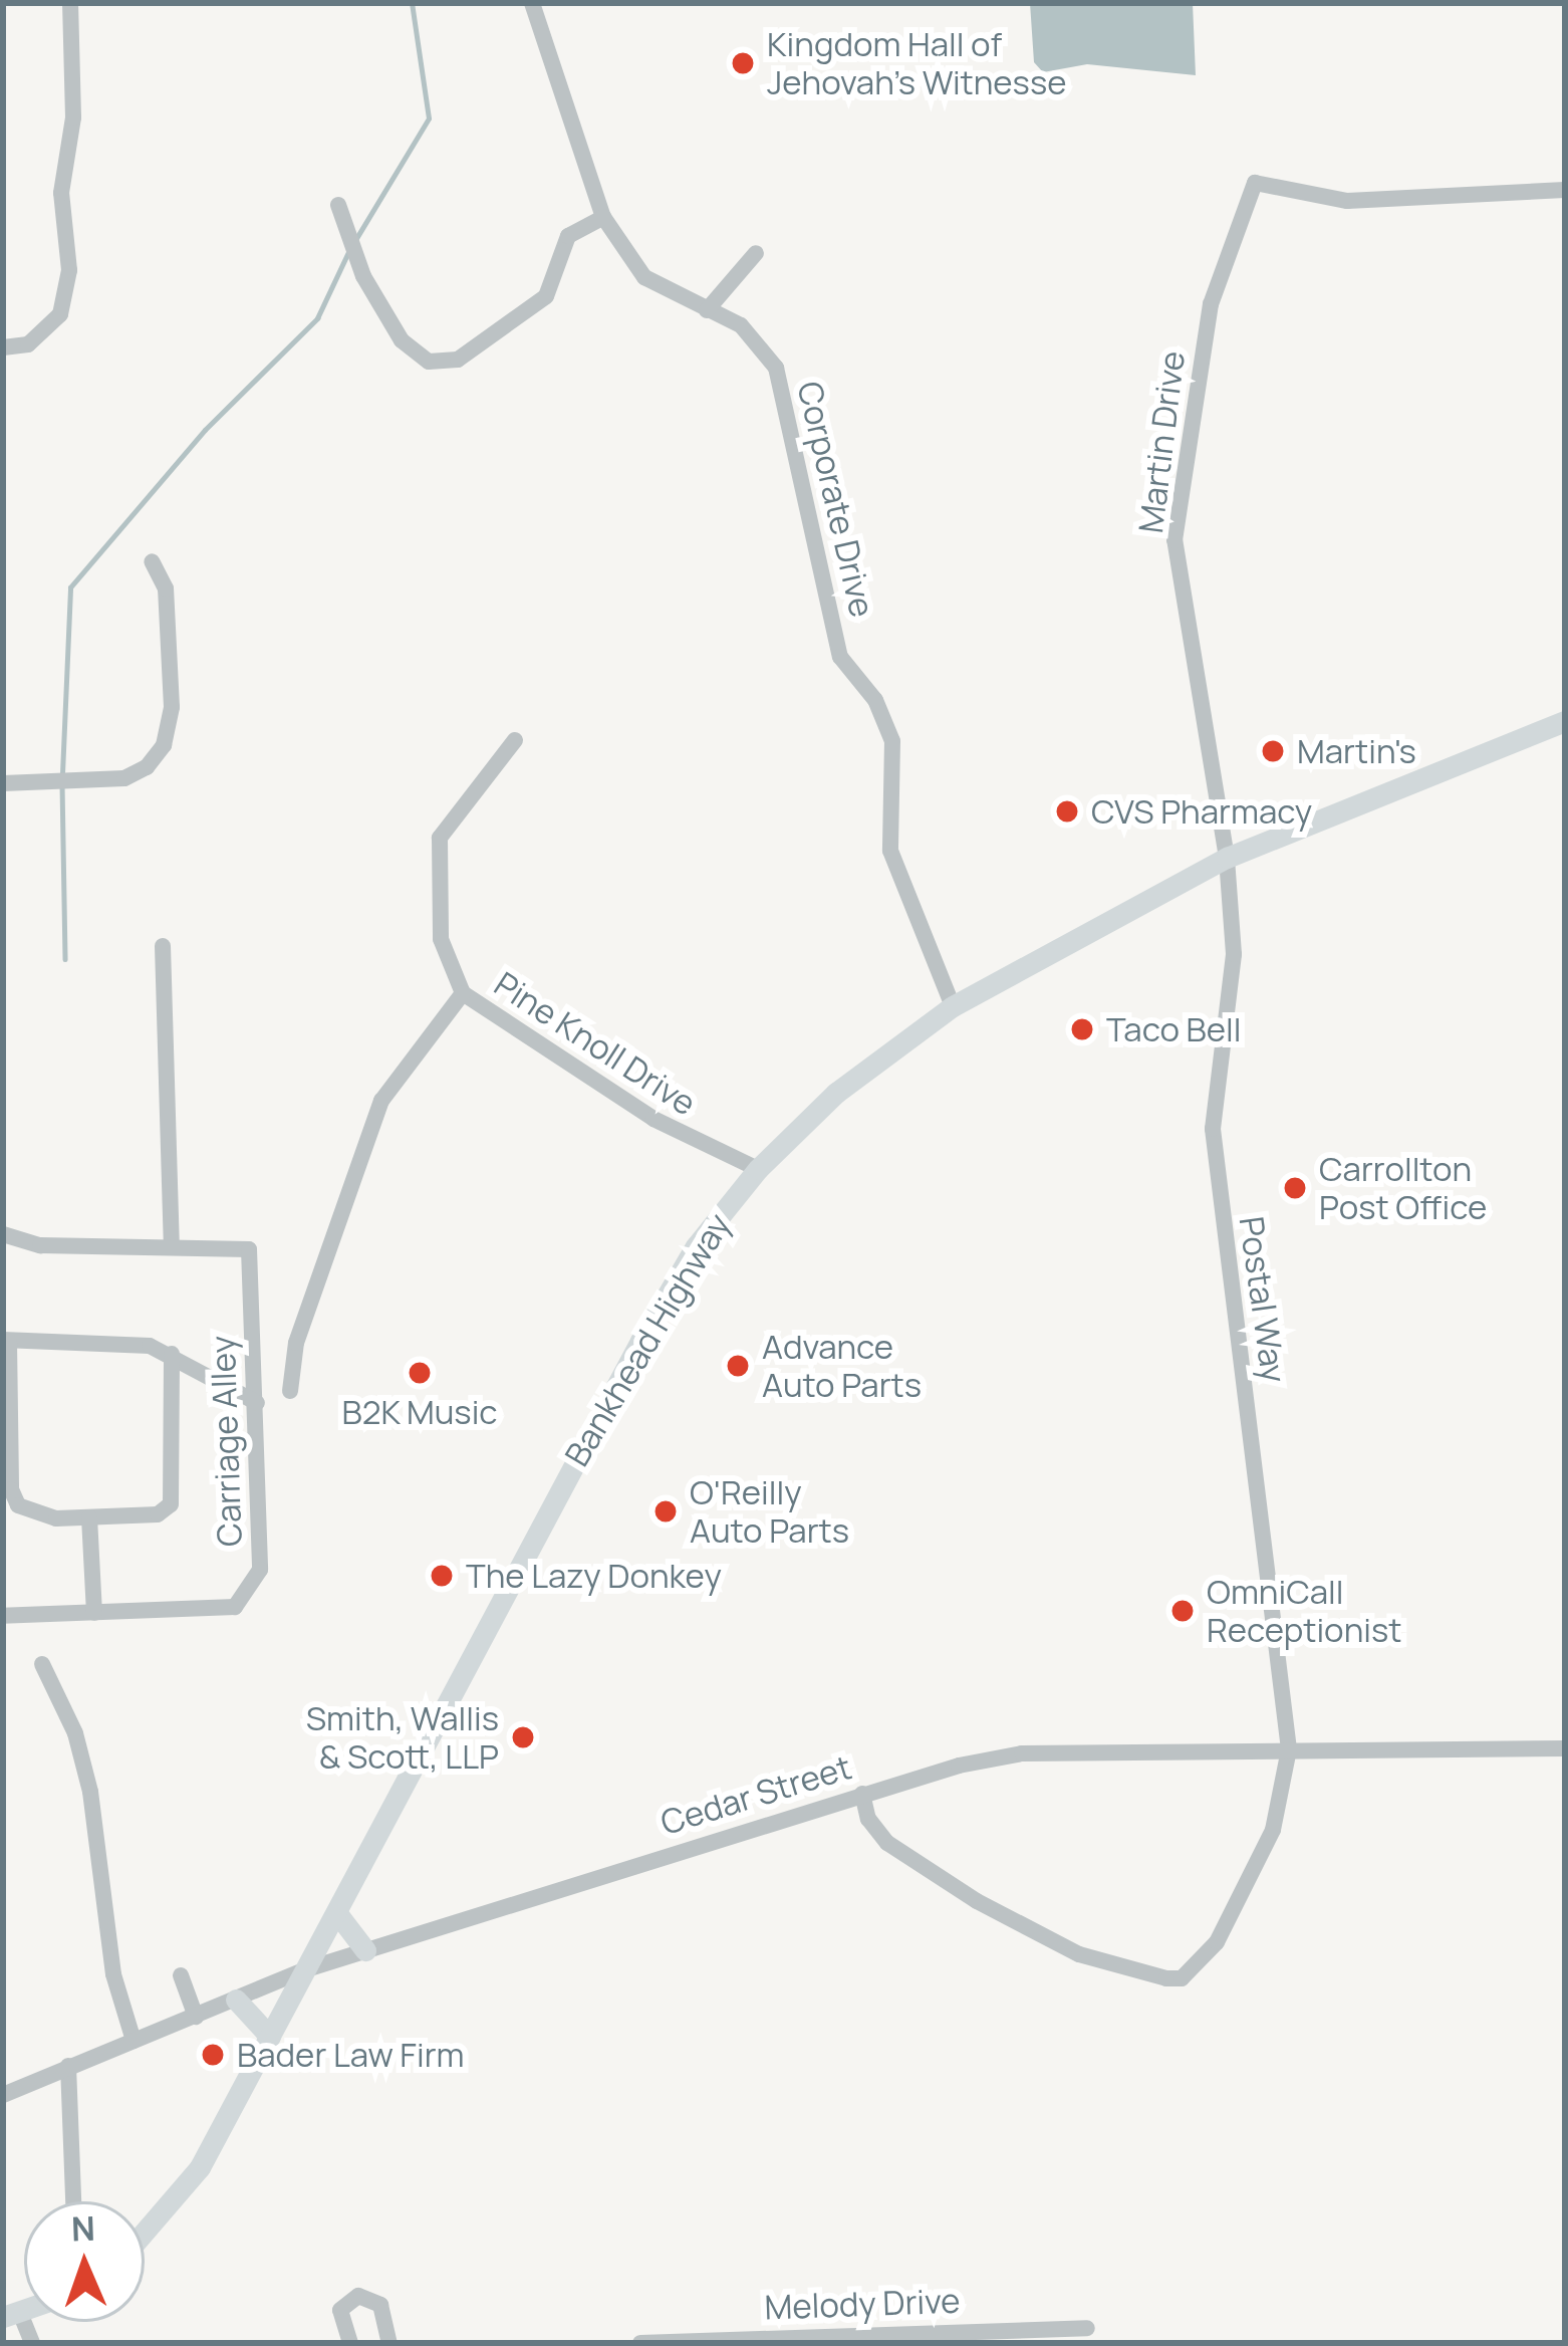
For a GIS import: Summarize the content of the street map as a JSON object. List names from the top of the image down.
{
  "streets": {
    "main road": ["Bankhead Highway"],
    "street": [
      "Martin Drive",
      "Corporate Drive",
      "Pine Knoll Drive",
      "Postal Way",
      "Carriage Alley",
      "Cedar Street",
      "Melody Drive"
    ]
  },
  "crossings": [
    ["Martin Drive", "Postal Way"],
    ["Martin Drive", "Bankhead Highway"],
    ["Corporate Drive", "Bankhead Highway"],
    ["Pine Knoll Drive", "Bankhead Highway"],
    ["Postal Way", "Bankhead Highway"],
    ["Postal Way", "Cedar Street"],
    ["Bankhead Highway", "Cedar Street"]
  ],
  "places": [
    "Kingdom Hall of Jehovah’s Witnesse",
    "Martin's",
    "CVS Pharmacy",
    "Taco Bell",
    "Carrollton Post Office",
    "Advance Auto Parts",
    "B2K Music",
    "O'Reilly Auto Parts",
    "The Lazy Donkey",
    "OmniCall Receptionist",
    "Smith, Wallis & Scott, LLP",
    "Bader Law Firm"
  ],
  "north": "top"
}
